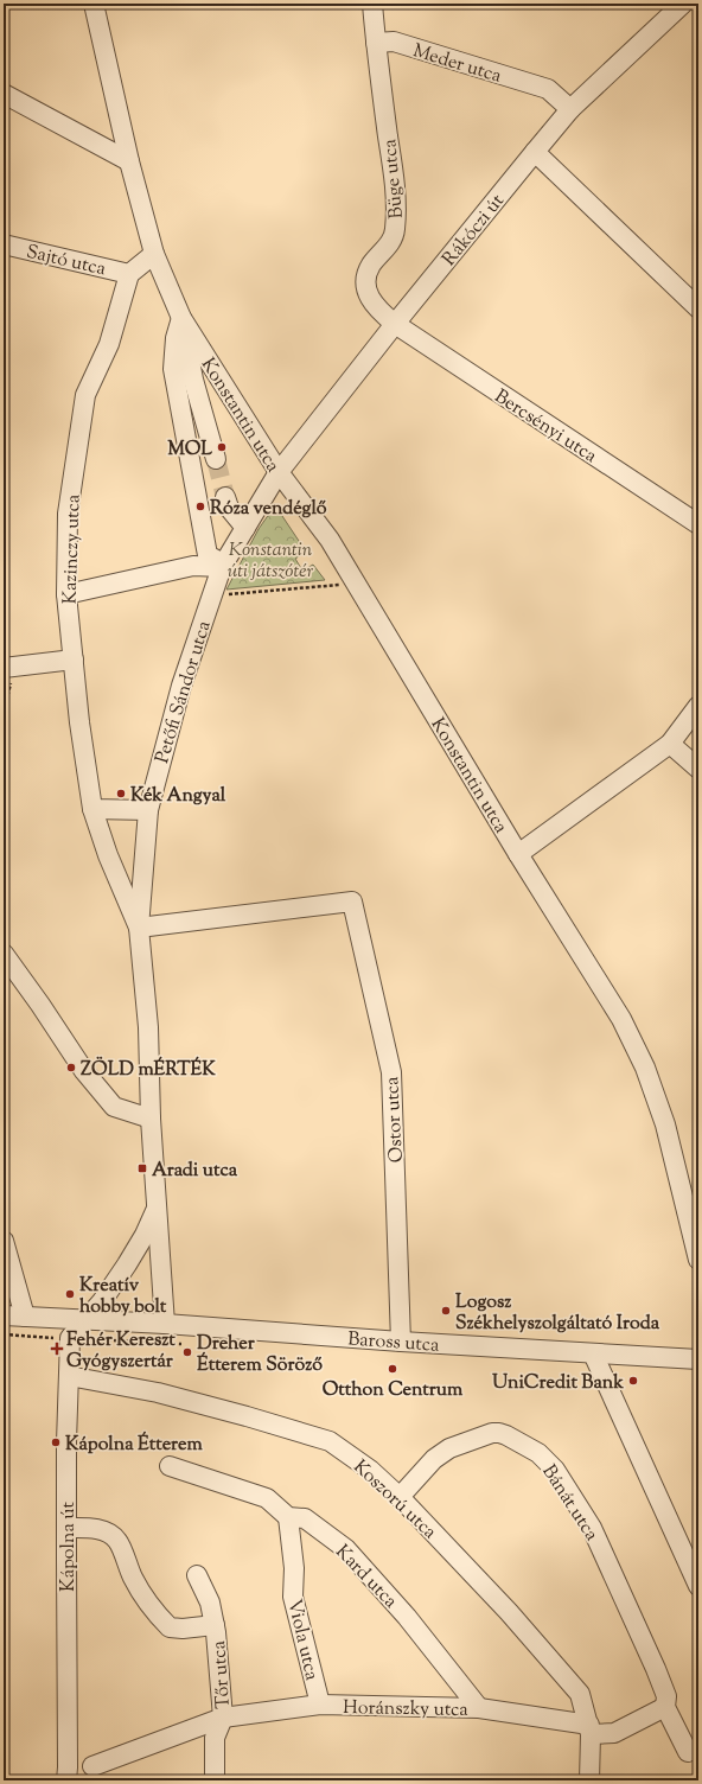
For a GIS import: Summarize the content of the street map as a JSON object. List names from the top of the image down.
{
  "streets": {
    "street": [
      "Meder utca",
      "Büge utca",
      "Rákóczi út",
      "Sajtó utca",
      "Konstantin utca",
      "Bercsényi utca",
      "Kazinczy utca",
      "Petőfi Sándor utca",
      "Ostor utca",
      "Baross utca",
      "Koszorú utca",
      "Bánát utca",
      "Kápolna út",
      "Kard utca",
      "Viola utca",
      "Tőr utca",
      "Horánszky utca"
    ]
  },
  "crossings": [
    ["Meder utca", "Büge utca"],
    ["Meder utca", "Rákóczi út"],
    ["Büge utca", "Rákóczi út"],
    ["Büge utca", "Bercsényi utca"],
    ["Rákóczi út", "Konstantin utca"],
    ["Rákóczi út", "Bercsényi utca"],
    ["Rákóczi út", "Petőfi Sándor utca"],
    ["Sajtó utca", "Kazinczy utca"],
    ["Konstantin utca", "Petőfi Sándor utca"],
    ["Kazinczy utca", "Petőfi Sándor utca"],
    ["Petőfi Sándor utca", "Ostor utca"],
    ["Petőfi Sándor utca", "Baross utca"],
    ["Ostor utca", "Baross utca"],
    ["Koszorú utca", "Bánát utca"],
    ["Koszorú utca", "Kápolna út"],
    ["Koszorú utca", "Horánszky utca"],
    ["Kápolna út", "Tőr utca"],
    ["Kard utca", "Viola utca"],
    ["Kard utca", "Horánszky utca"],
    ["Viola utca", "Horánszky utca"],
    ["Tőr utca", "Horánszky utca"]
  ],
  "parks": ["Konstantin úti játszótér"],
  "places": {
    "other": [
      "MOL",
      "Róza vendéglő",
      "Kék Angyal",
      "ZÖLD mÉRTÉK",
      "Kreatív hobby bolt",
      "Logosz Székhelyszolgáltató Iroda",
      "Dreher Étterem Söröző",
      "Otthon Centrum",
      "UniCredit Bank",
      "Kápolna Étterem"
    ],
    "transit": ["Aradi utca"],
    "health": ["Fehér Kereszt Gyógyszertár"]
  }
}
